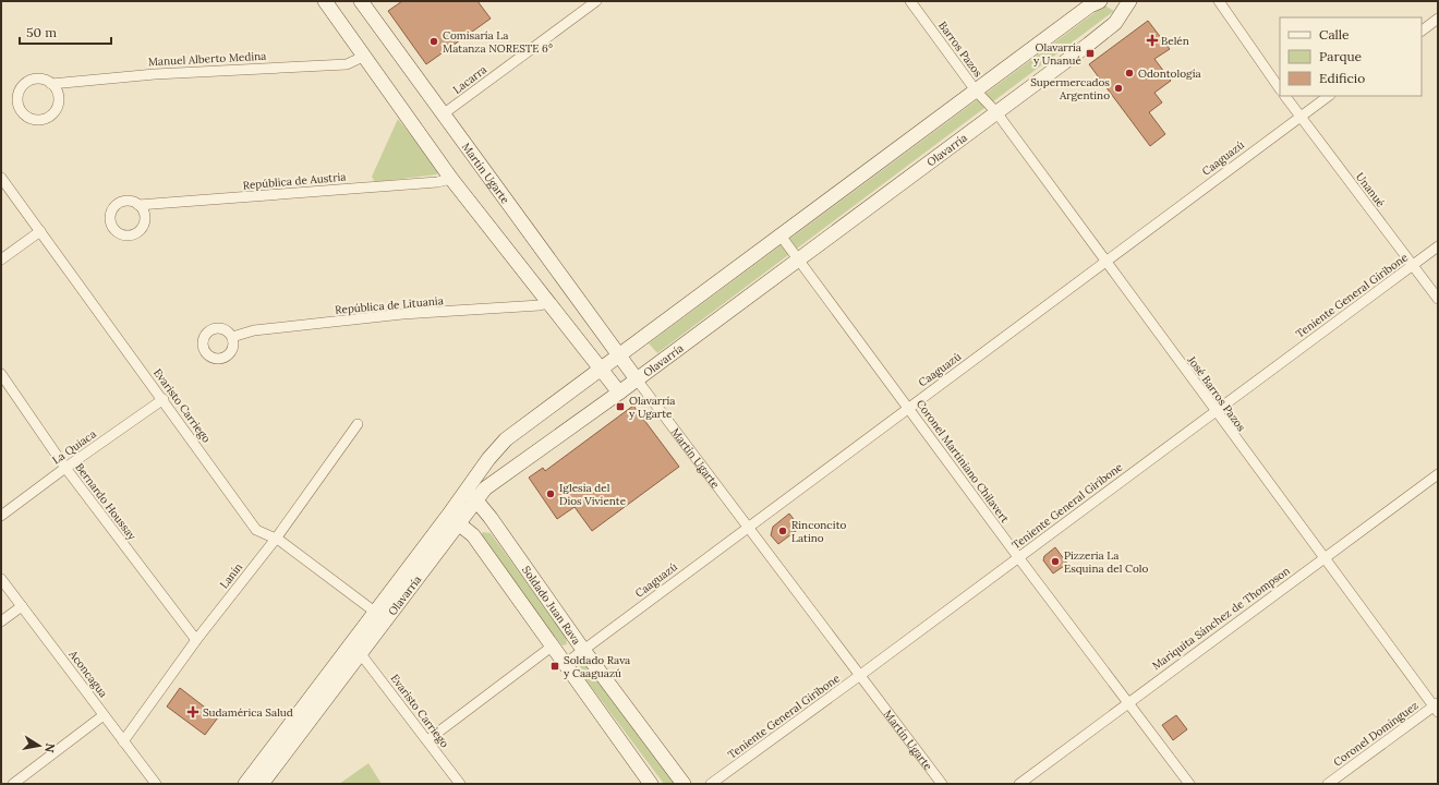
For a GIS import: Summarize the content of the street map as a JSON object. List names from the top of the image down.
{
  "streets": {
    "street": [
      "Barros Pazos",
      "Manuel Alberto Medina",
      "Lacarra",
      "Olavarría",
      "Caaguazú",
      "Martín Ugarte",
      "República de Austria",
      "Unanué",
      "Teniente General Giribone",
      "República de Lituania",
      "José Barros Pazos",
      "Evaristo Carriego",
      "La Quiaca",
      "Coronel Martiniano Chilavert",
      "Bernardo Houssay",
      "Lanín",
      "Soldado Juan Rava",
      "Mariquita Sánchez de Thompson",
      "Aconcagua",
      "Coronel Domínguez"
    ]
  },
  "crossings": [
    ["Barros Pazos", "Olavarría"],
    ["Barros Pazos", "José Barros Pazos"],
    ["Lacarra", "Martín Ugarte"],
    ["Olavarría", "Martín Ugarte"],
    ["Olavarría", "José Barros Pazos"],
    ["Olavarría", "Evaristo Carriego"],
    ["Olavarría", "Coronel Martiniano Chilavert"],
    ["Olavarría", "Soldado Juan Rava"],
    ["Caaguazú", "Martín Ugarte"],
    ["Caaguazú", "Unanué"],
    ["Caaguazú", "José Barros Pazos"],
    ["Caaguazú", "Coronel Martiniano Chilavert"],
    ["Caaguazú", "Soldado Juan Rava"],
    ["Martín Ugarte", "Teniente General Giribone"],
    ["Unanué", "Teniente General Giribone"],
    ["Teniente General Giribone", "José Barros Pazos"],
    ["Teniente General Giribone", "Coronel Martiniano Chilavert"],
    ["José Barros Pazos", "Mariquita Sánchez de Thompson"],
    ["José Barros Pazos", "Coronel Domínguez"],
    ["Evaristo Carriego", "La Quiaca"],
    ["Evaristo Carriego", "Lanín"],
    ["La Quiaca", "Bernardo Houssay"],
    ["Coronel Martiniano Chilavert", "Mariquita Sánchez de Thompson"],
    ["Bernardo Houssay", "Lanín"],
    ["Lanín", "Aconcagua"]
  ],
  "places": {
    "health": ["Belén", "Sudamérica Salud"],
    "other": [
      "Comisaría La Matanza NORESTE 6°",
      "Odontología",
      "Supermercados Argentino",
      "Iglesia del Dios Viviente",
      "Rinconcito Latino",
      "Pizzeria La Esquina del Colo"
    ],
    "transit": ["Olavarría y Unanué", "Olavarría y Ugarte", "Soldado Rava y Caaguazú"]
  },
  "legend": ["Calle", "Parque", "Edificio"],
  "scale_bar": "50 m",
  "north": "right"
}
